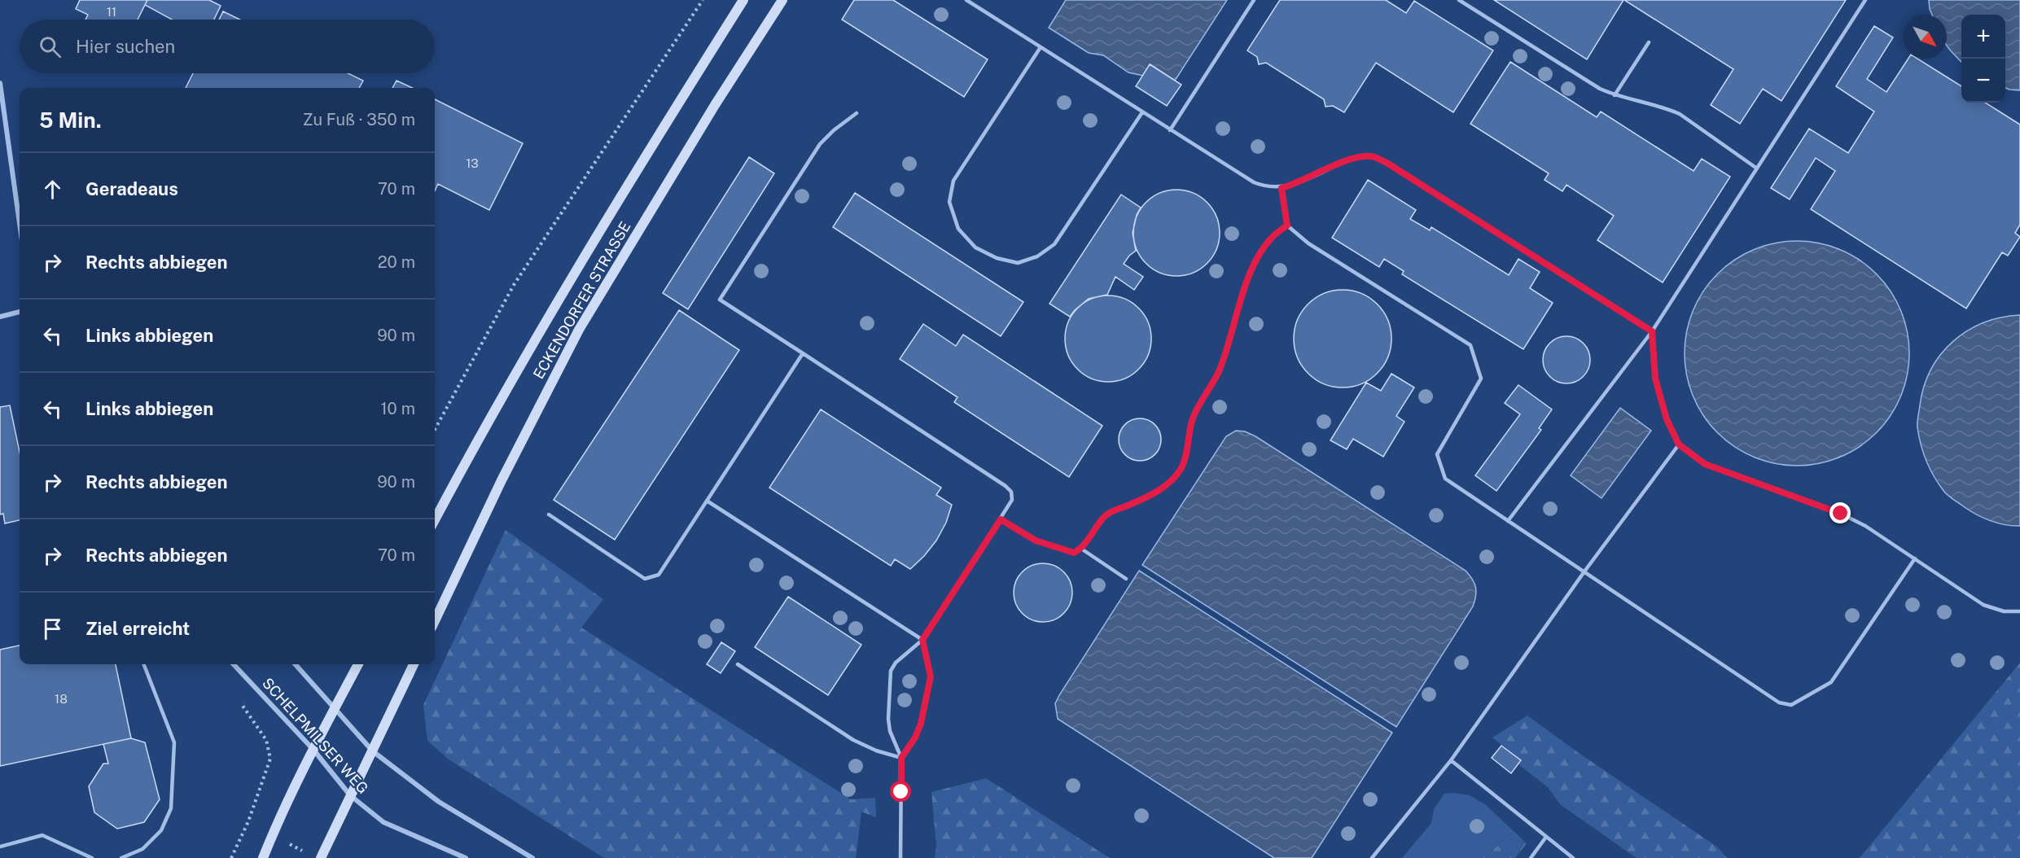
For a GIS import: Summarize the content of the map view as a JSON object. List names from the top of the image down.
{
  "streets": {
    "main road": ["ECKENDORFER STRASSE"],
    "street": ["SCHELPMILSER WEG"]
  },
  "house_numbers": ["11", "13", "18"],
  "north": "bottom right",
  "page": {
    "map_buttons": ["+", "−"],
    "search": "Hier suchen",
    "heading": ["5 Min.", "Zu Fuß · 350 m"],
    "list": [
      ["Geradeaus", "70 m"],
      ["Rechts abbiegen", "20 m"],
      ["Links abbiegen", "90 m"],
      ["Links abbiegen", "10 m"],
      ["Rechts abbiegen", "90 m"],
      ["Rechts abbiegen", "70 m"],
      "Ziel erreicht"
    ]
  }
}
